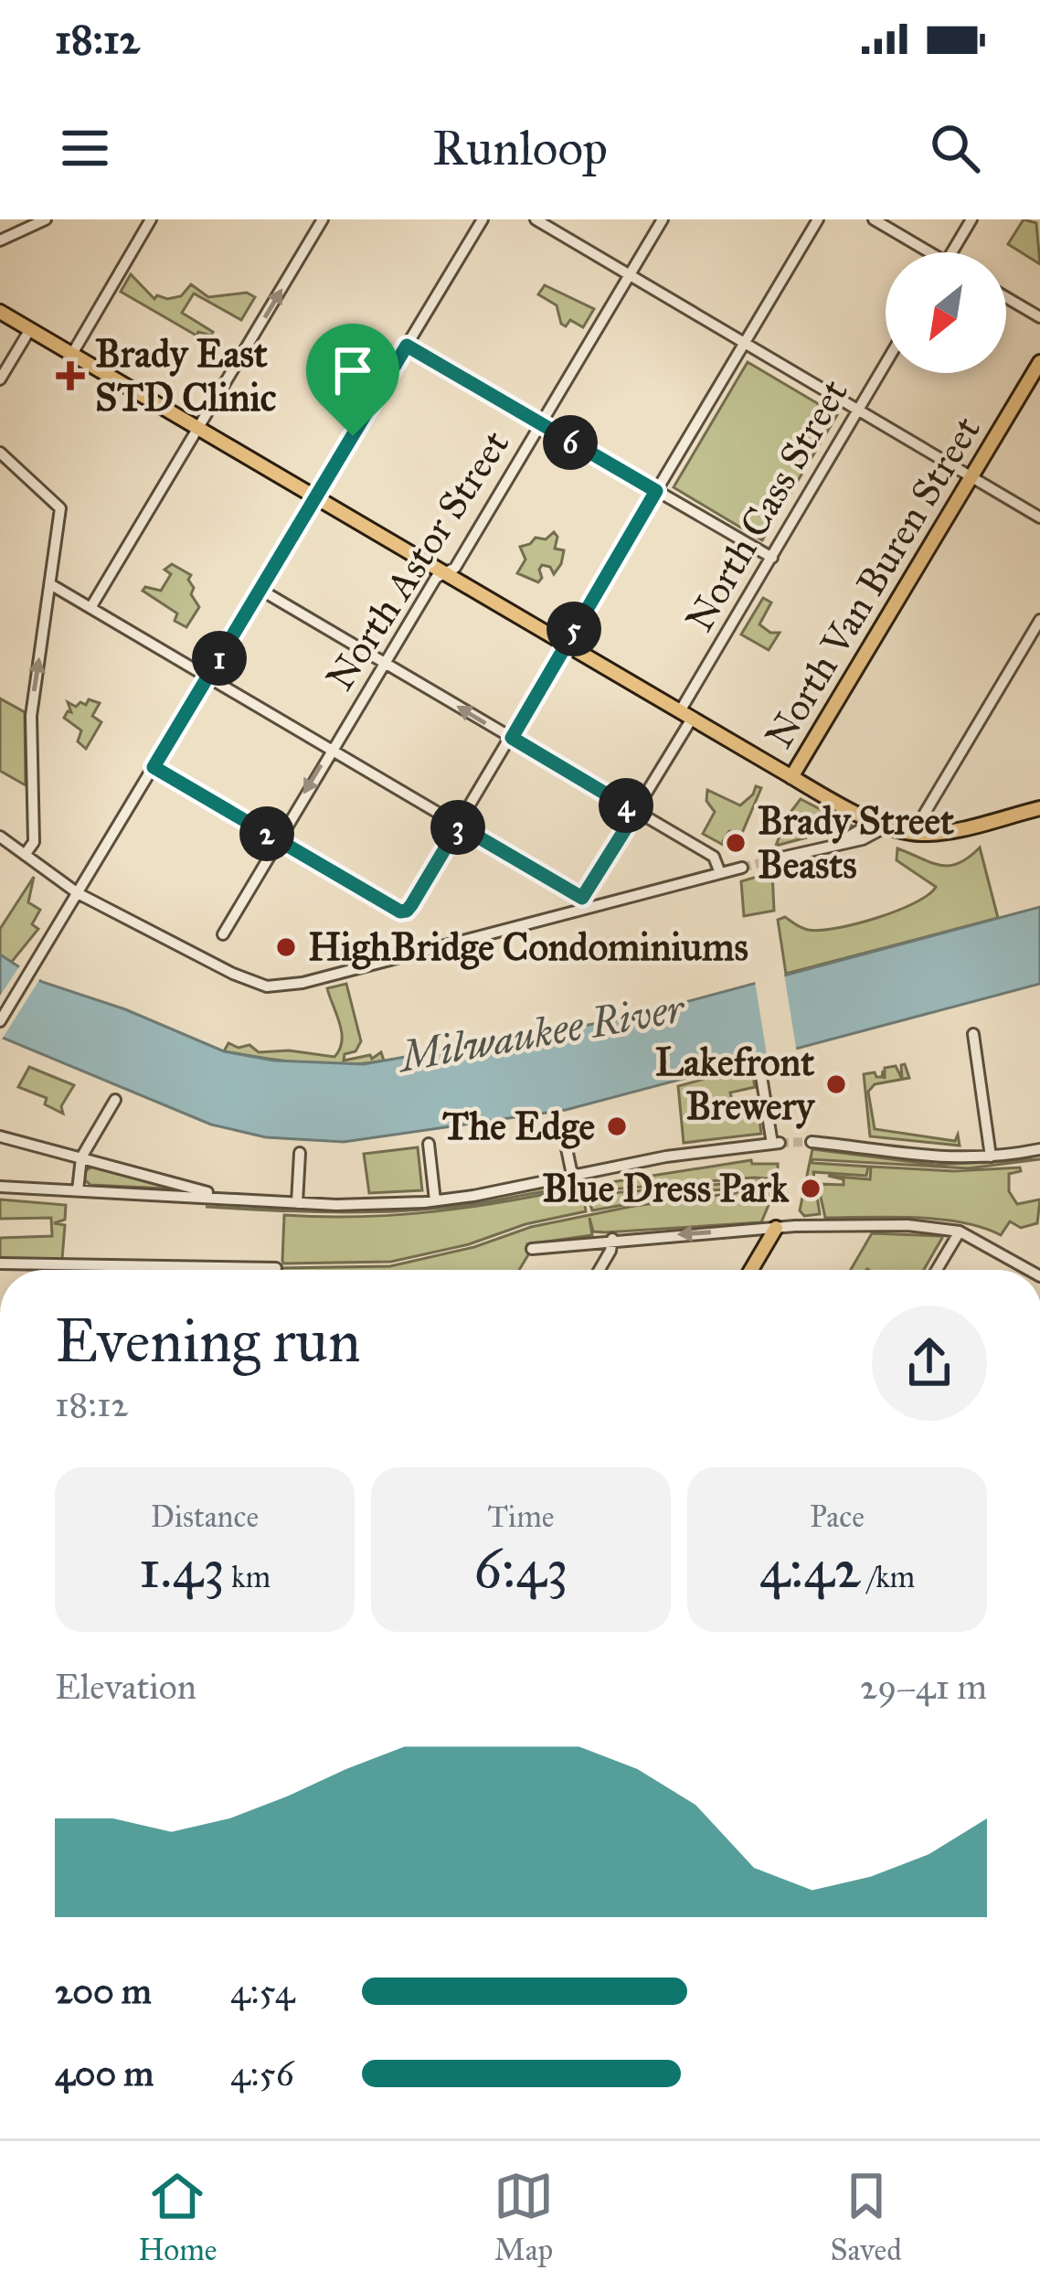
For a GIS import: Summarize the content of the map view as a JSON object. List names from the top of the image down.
{
  "streets": {
    "main road": ["North Van Buren Street"],
    "street": ["North Cass Street", "North Astor Street"]
  },
  "water": ["Milwaukee River"],
  "places": {
    "health": ["Brady East STD Clinic"],
    "other": [
      "Brady Street Beasts",
      "HighBridge Condominiums",
      "Lakefront Brewery",
      "The Edge",
      "Blue Dress Park"
    ]
  },
  "north": "bottom left",
  "page": {
    "status": "18:12",
    "header": "Runloop",
    "pins": [
      "6",
      "5",
      "1",
      "4",
      "3",
      "2"
    ],
    "heading": ["Evening run", "18:12"],
    "stats": [
      ["Distance", "1.43 km"],
      ["Time", "6:43"],
      ["Pace", "4:42 /km"]
    ],
    "chart": ["Elevation", "29–41 m"],
    "list": [
      {
        "name": "200 m",
        "note": "4:54"
      },
      {
        "name": "400 m",
        "note": "4:56"
      }
    ],
    "tabs": ["Home", "Map", "Saved"]
  }
}
